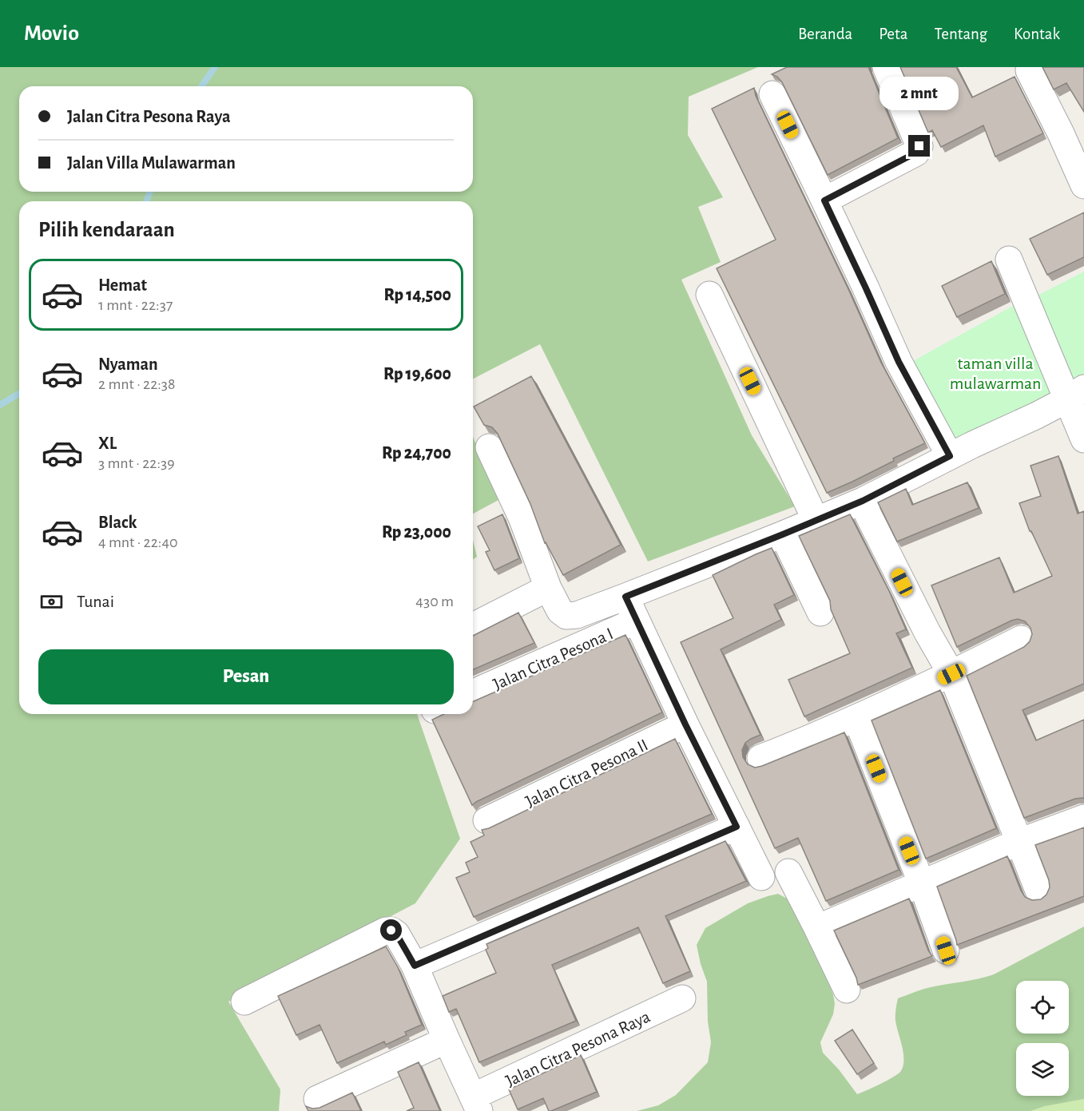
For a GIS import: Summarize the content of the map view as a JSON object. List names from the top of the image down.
{
  "streets": {
    "street": ["Jalan Citra Pesona I", "Jalan Citra Pesona II", "Jalan Citra Pesona Raya"]
  },
  "parks": ["taman villa mulawarman"],
  "page": {
    "header": "Movio",
    "nav": [
      "Beranda",
      "Peta",
      "Tentang",
      "Kontak"
    ],
    "bubble": "2 mnt",
    "banner": ["Jalan Citra Pesona Raya", "Jalan Villa Mulawarman"],
    "heading": "Pilih kendaraan",
    "list": [
      {
        "name": "Hemat",
        "note": "1 mnt · 22:37",
        "value": "Rp 14,500"
      },
      {
        "name": "Nyaman",
        "note": "2 mnt · 22:38",
        "value": "Rp 19,600"
      },
      {
        "name": "XL",
        "note": "3 mnt · 22:39",
        "value": "Rp 24,700"
      },
      {
        "name": "Black",
        "note": "4 mnt · 22:40",
        "value": "Rp 23,000"
      }
    ],
    "pay": ["Tunai", "430 m"],
    "buttons": "Pesan"
  }
}
